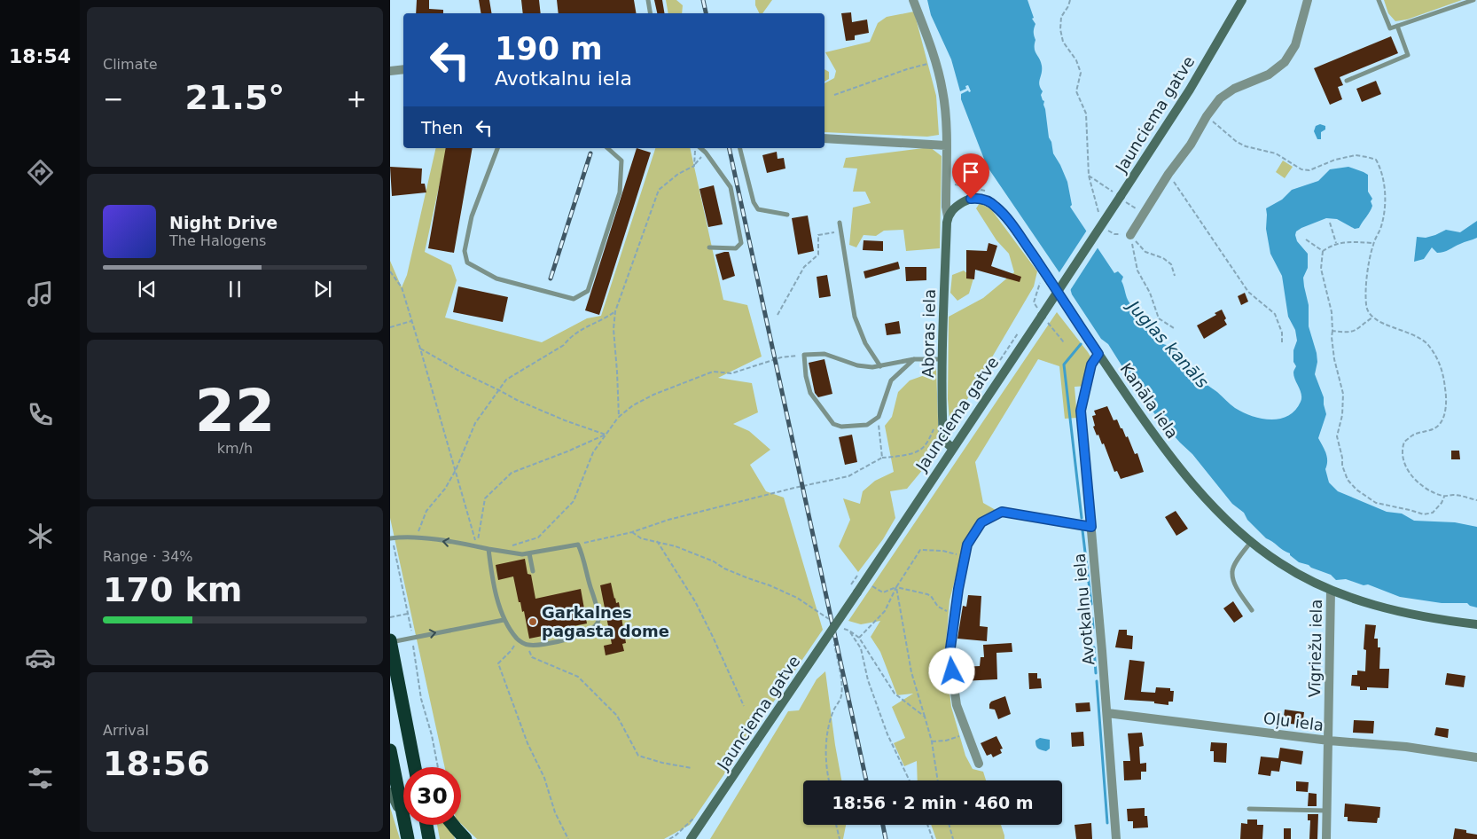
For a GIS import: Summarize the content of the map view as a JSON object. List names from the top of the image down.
{
  "streets": {
    "main road": ["Jaunciema gatve", "Aboras iela", "Kanāla iela"],
    "street": ["Avotkalnu iela", "Vīgriežu iela", "Oļu iela"]
  },
  "crossings": [
    ["Jaunciema gatve", "Aboras iela"],
    ["Aboras iela", "Kanāla iela"],
    ["Kanāla iela", "Avotkalnu iela"],
    ["Kanāla iela", "Vīgriežu iela"],
    ["Avotkalnu iela", "Oļu iela"],
    ["Vīgriežu iela", "Oļu iela"]
  ],
  "water": ["Juglas kanāls"],
  "places": ["Garkalnes pagasta dome"],
  "page": {
    "tabs": "18:54",
    "tile": [
      "Climate",
      ["22", "km/h"],
      ["Range · 34%", "170 km"],
      ["Arrival", "18:56"]
    ],
    "turn": ["190 m", "Avotkalnu iela"],
    "heat": ["−", "21.5°", "+"],
    "then": "Then",
    "song": ["Night Drive", "The Halogens"],
    "limit": "30",
    "trip": "18:56 · 2 min · 460 m"
  }
}
